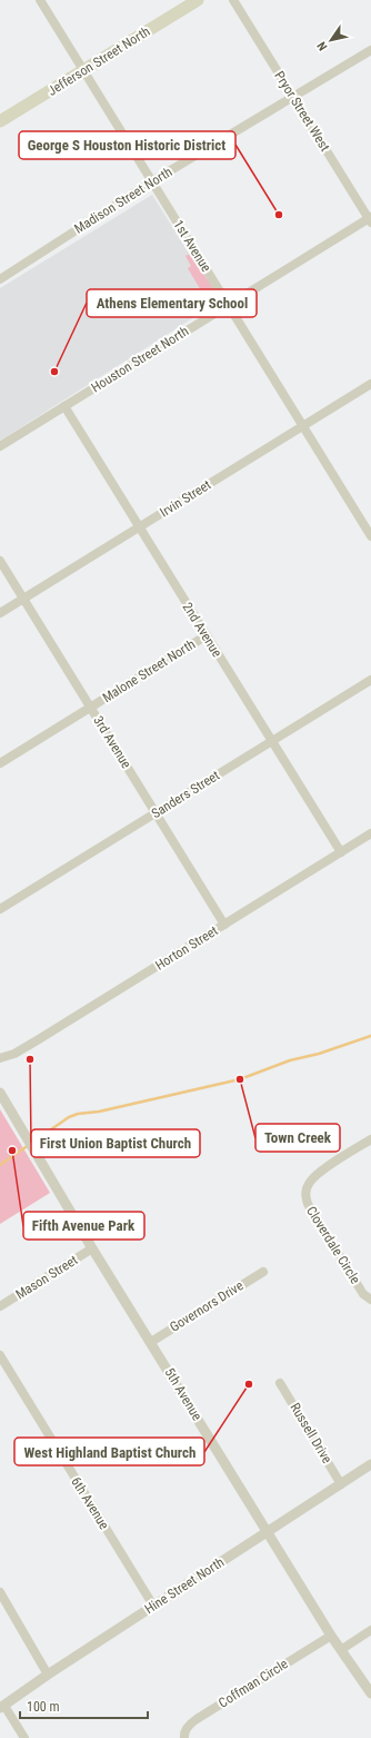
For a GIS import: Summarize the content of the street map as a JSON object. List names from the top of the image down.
{
  "streets": {
    "main road": ["Jefferson Street North"],
    "street": [
      "Pryor Street West",
      "Madison Street North",
      "1st Avenue",
      "Houston Street North",
      "Irvin Street",
      "2nd Avenue",
      "Malone Street North",
      "3rd Avenue",
      "Sanders Street",
      "Horton Street",
      "Cloverdale Circle",
      "Mason Street",
      "Governors Drive",
      "5th Avenue",
      "Russell Drive",
      "6th Avenue",
      "Hine Street North",
      "Coffman Circle"
    ]
  },
  "crossings": [
    ["Jefferson Street North", "1st Avenue"],
    ["Pryor Street West", "Madison Street North"],
    ["Pryor Street West", "Houston Street North"],
    ["Madison Street North", "1st Avenue"],
    ["1st Avenue", "Houston Street North"],
    ["1st Avenue", "Irvin Street"],
    ["Houston Street North", "2nd Avenue"],
    ["Irvin Street", "2nd Avenue"],
    ["Irvin Street", "3rd Avenue"],
    ["2nd Avenue", "Malone Street North"],
    ["2nd Avenue", "Sanders Street"],
    ["2nd Avenue", "Horton Street"],
    ["Malone Street North", "3rd Avenue"],
    ["3rd Avenue", "Sanders Street"],
    ["3rd Avenue", "Horton Street"],
    ["Mason Street", "5th Avenue"],
    ["Governors Drive", "5th Avenue"],
    ["5th Avenue", "Hine Street North"],
    ["5th Avenue", "Coffman Circle"],
    ["Russell Drive", "Hine Street North"],
    ["6th Avenue", "Hine Street North"]
  ],
  "places": [
    "George S Houston Historic District",
    "Athens Elementary School",
    "First Union Baptist Church",
    "Town Creek",
    "Fifth Avenue Park",
    "West Highland Baptist Church"
  ],
  "scale_bar": "100 m",
  "north": "bottom left"
}
